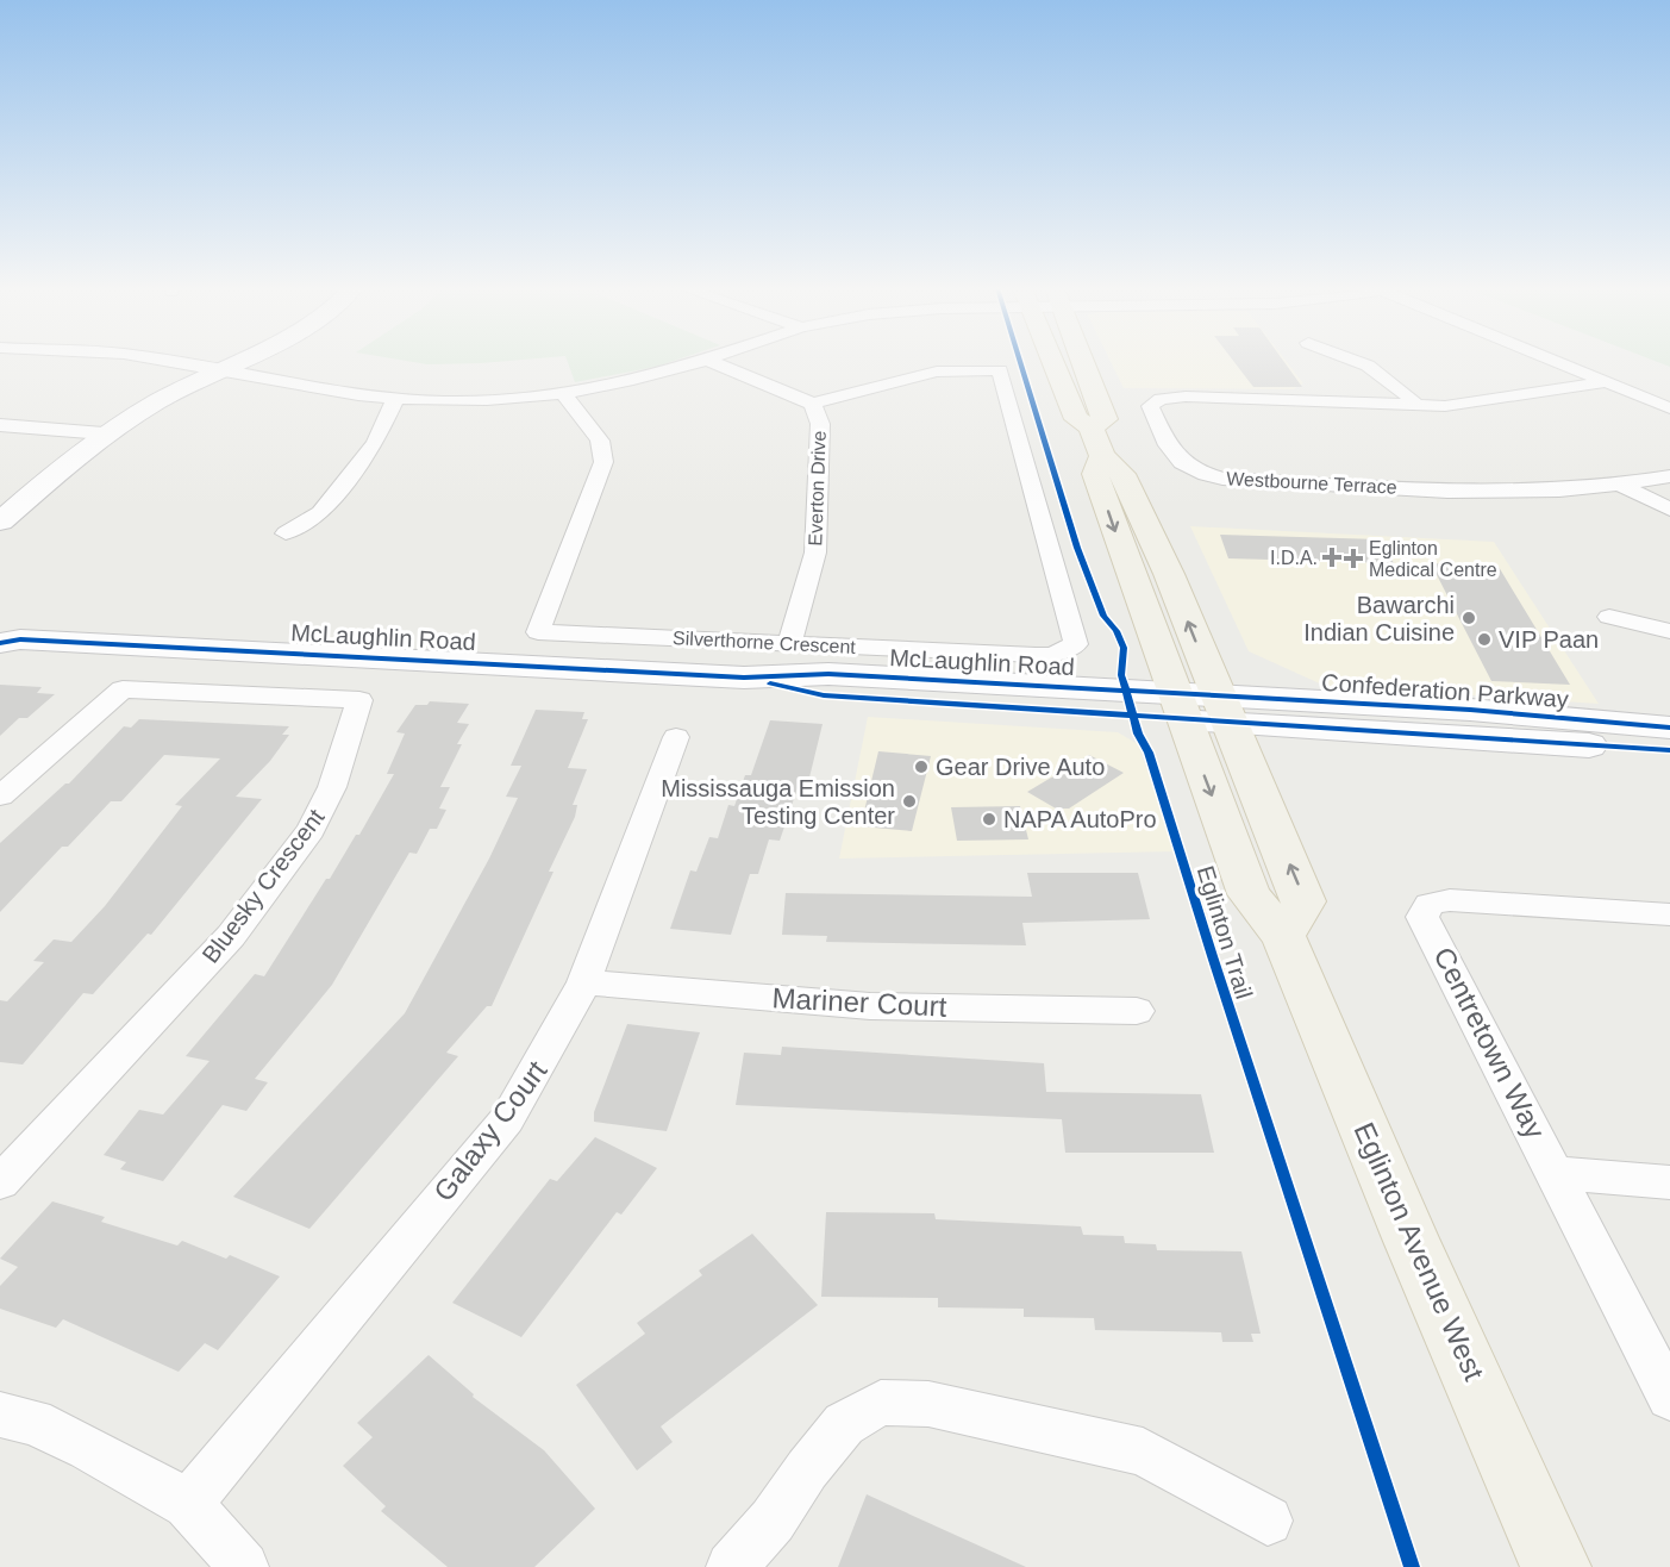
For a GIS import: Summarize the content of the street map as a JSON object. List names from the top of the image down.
{
  "streets": {
    "main road": ["Eglinton Avenue West"],
    "street": [
      "Westbourne Terrace",
      "Everton Drive",
      "McLaughlin Road",
      "Silverthorne Crescent",
      "Confederation Parkway",
      "Bluesky Crescent",
      "Mariner Court",
      "Centretown Way",
      "Galaxy Court"
    ],
    "cycle path": ["Eglinton Trail"]
  },
  "crossings": [
    ["Everton Drive", "Silverthorne Crescent"],
    ["McLaughlin Road", "Confederation Parkway"],
    ["McLaughlin Road", "Eglinton Avenue West"],
    ["Mariner Court", "Galaxy Court"]
  ],
  "places": {
    "health": ["I.D.A.", "Eglinton Medical Centre"],
    "other": [
      "Bawarchi Indian Cuisine",
      "VIP Paan",
      "Gear Drive Auto",
      "Mississauga Emission Testing Center",
      "NAPA AutoPro"
    ]
  }
}
